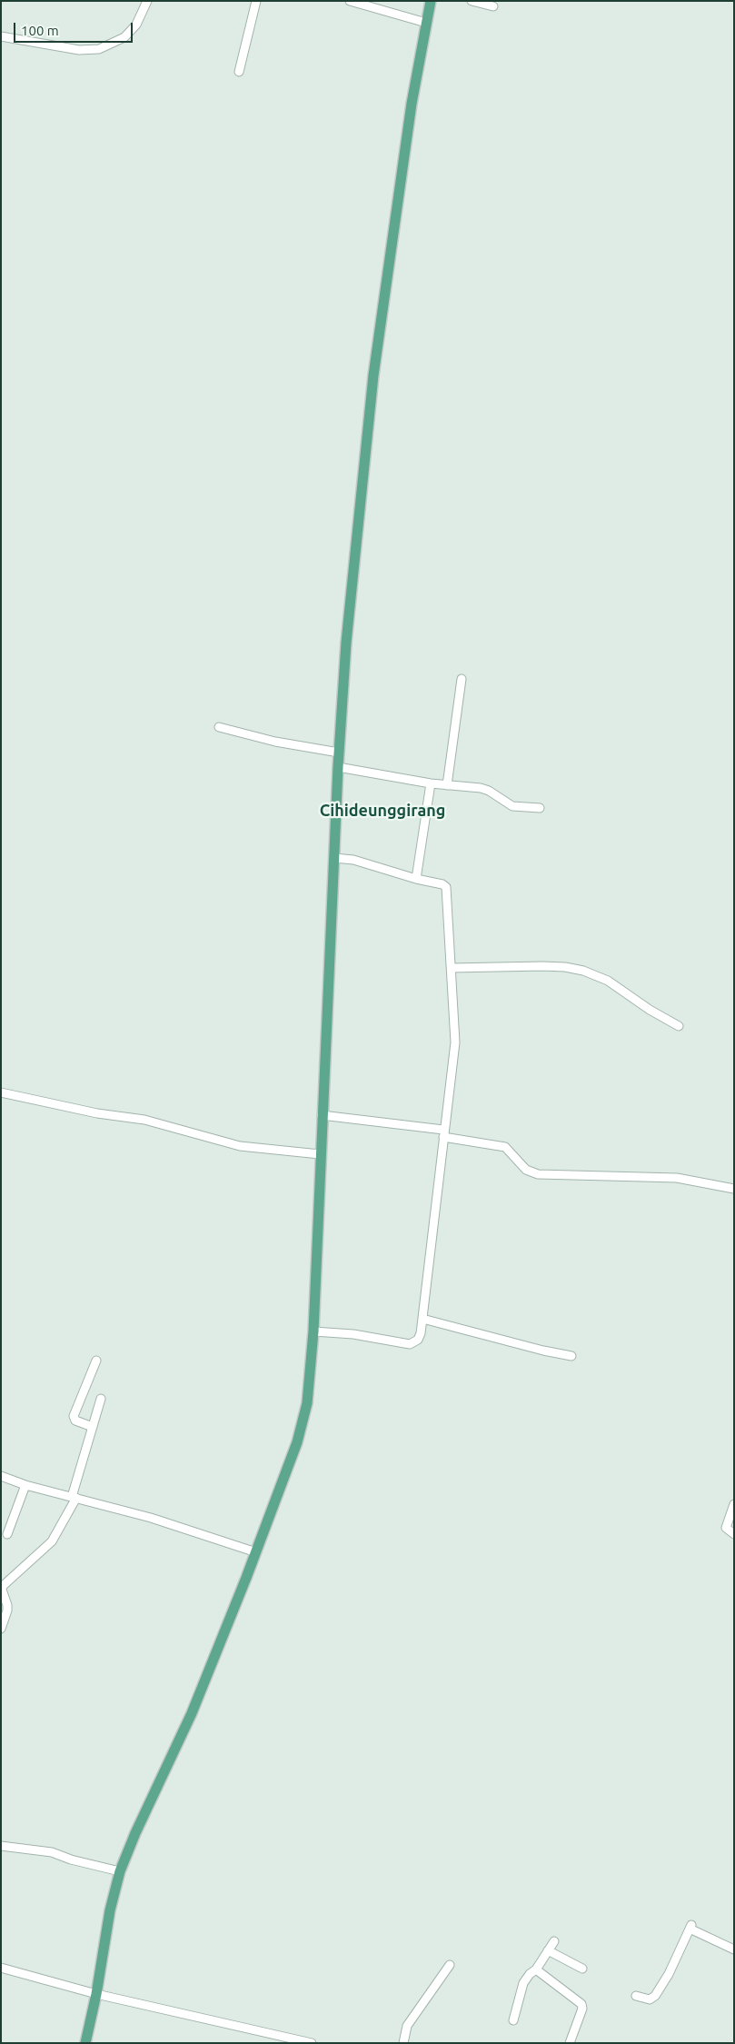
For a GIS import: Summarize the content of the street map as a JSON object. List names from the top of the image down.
{
  "districts": ["Cihideunggirang"],
  "scale_bar": "100 m"
}
